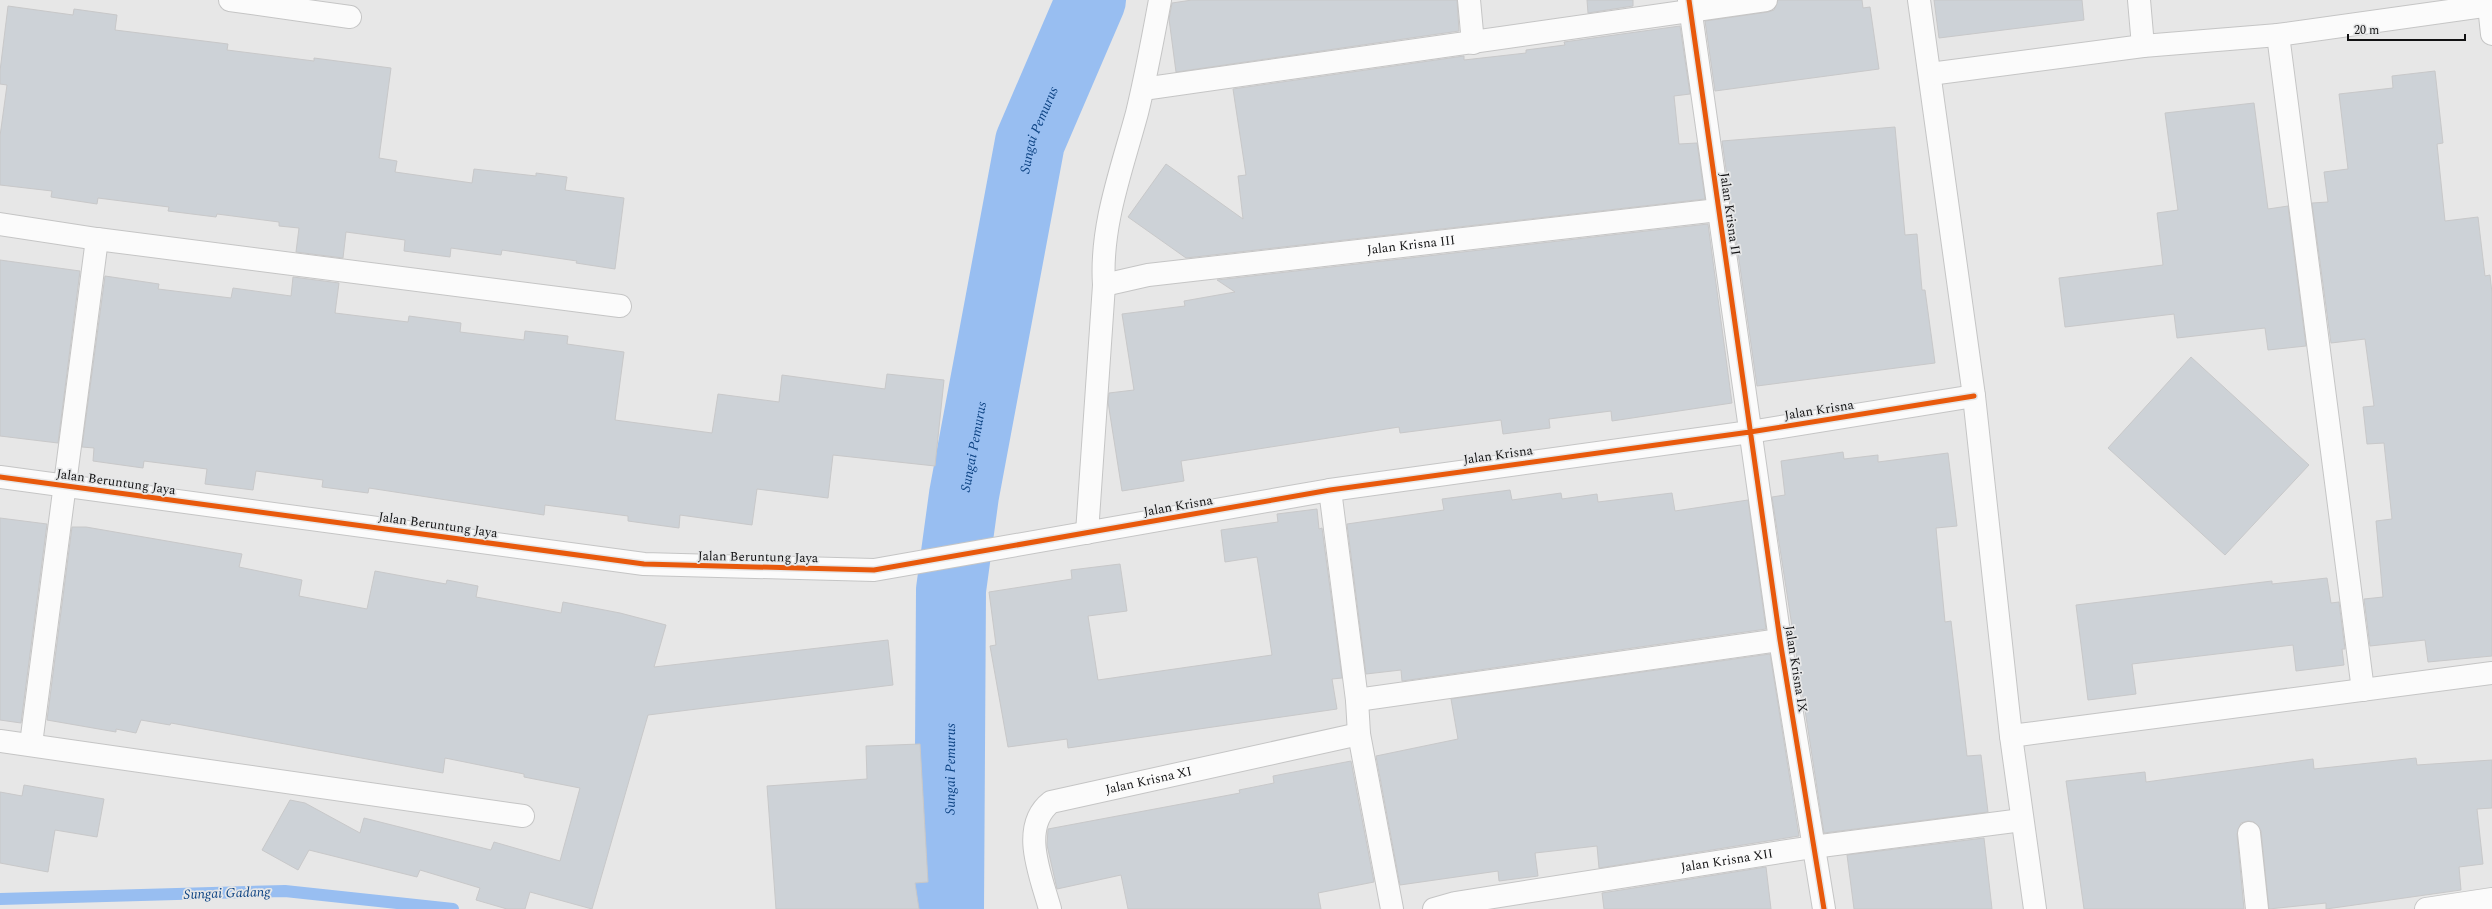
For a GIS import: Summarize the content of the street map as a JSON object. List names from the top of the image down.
{
  "streets": {
    "street": [
      "Jalan Krisna II",
      "Jalan Krisna III",
      "Jalan Krisna",
      "Jalan Beruntung Jaya",
      "Jalan Krisna IX",
      "Jalan Krisna XI",
      "Jalan Krisna XII"
    ]
  },
  "crossings": [
    ["Jalan Krisna II", "Jalan Krisna III"],
    ["Jalan Krisna II", "Jalan Krisna"],
    ["Jalan Krisna II", "Jalan Krisna IX"],
    ["Jalan Krisna", "Jalan Beruntung Jaya"],
    ["Jalan Krisna", "Jalan Krisna IX"],
    ["Jalan Krisna IX", "Jalan Krisna XII"]
  ],
  "water": ["Sungai Pemurus", "Sungai Gadang"],
  "scale_bar": "20 m"
}
